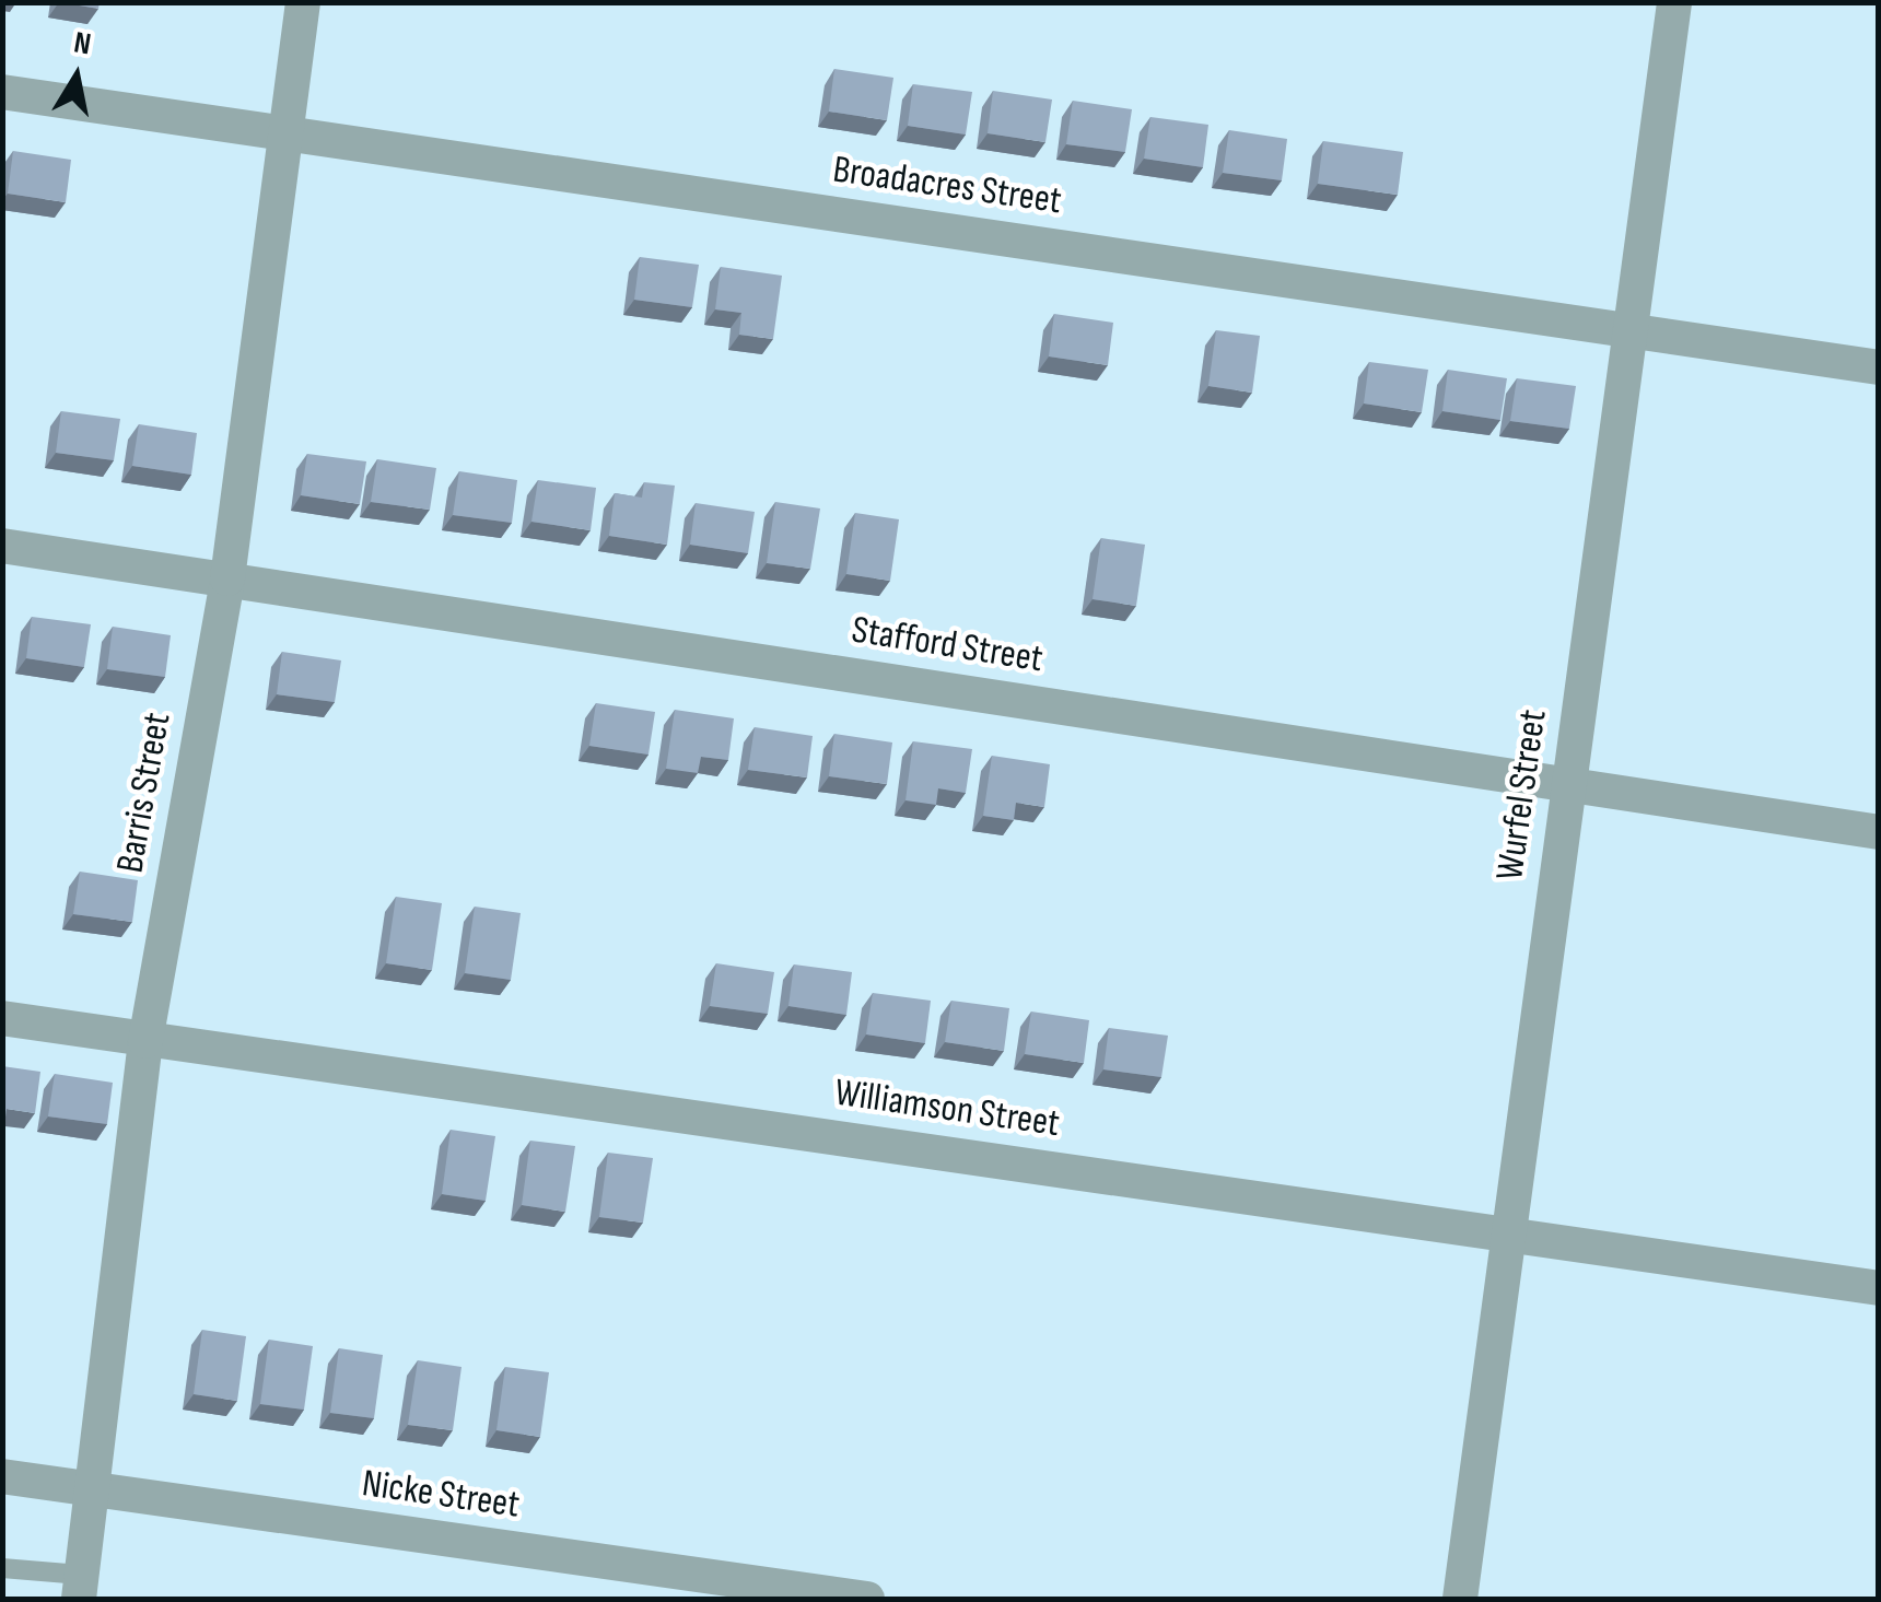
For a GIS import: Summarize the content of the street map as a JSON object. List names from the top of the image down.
{
  "streets": {
    "street": [
      "Broadacres Street",
      "Stafford Street",
      "Barris Street",
      "Wurfel Street",
      "Williamson Street",
      "Nicke Street"
    ]
  },
  "crossings": [
    ["Broadacres Street", "Barris Street"],
    ["Broadacres Street", "Wurfel Street"],
    ["Stafford Street", "Barris Street"],
    ["Stafford Street", "Wurfel Street"],
    ["Barris Street", "Williamson Street"],
    ["Barris Street", "Nicke Street"],
    ["Wurfel Street", "Williamson Street"]
  ],
  "north": "top"
}
